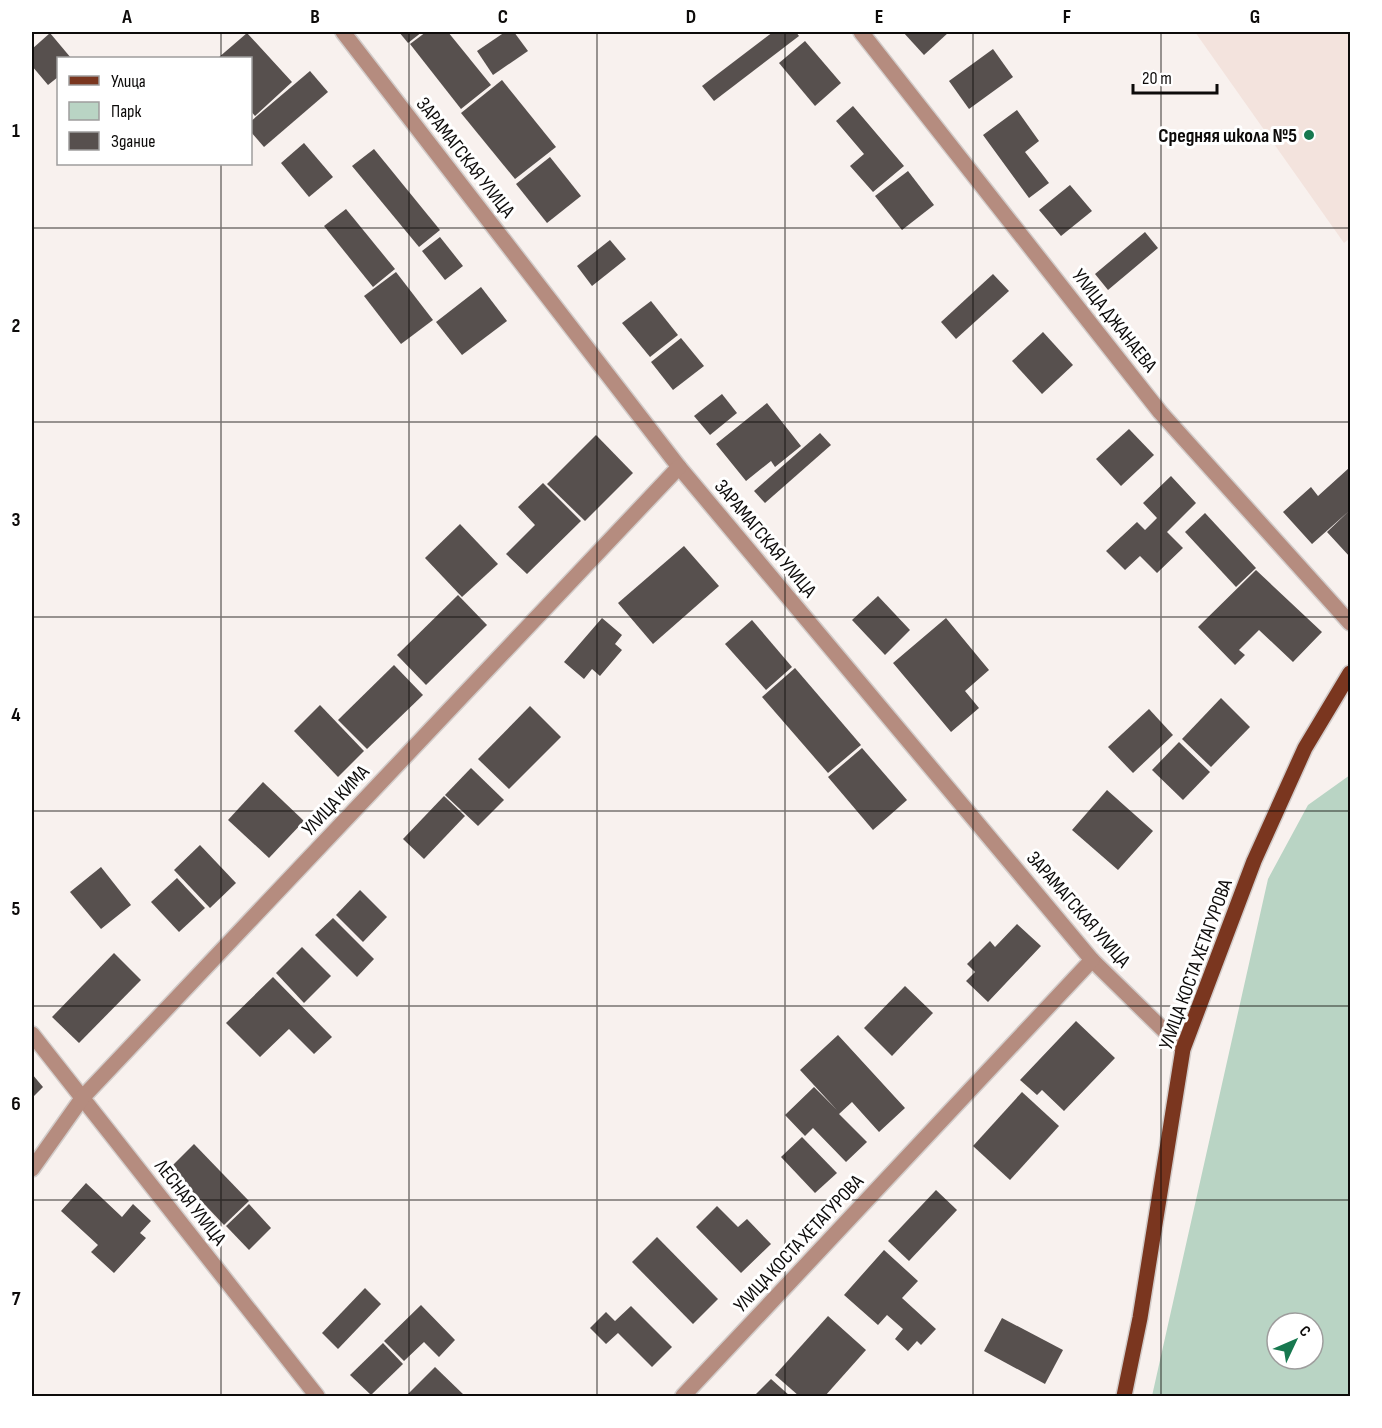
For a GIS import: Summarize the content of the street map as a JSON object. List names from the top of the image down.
{
  "streets": {
    "main road": ["УЛИЦА КОСТА ХЕТАГУРОВА"],
    "street": [
      "ЗАРАМАГСКАЯ УЛИЦА",
      "УЛИЦА ДЖАНАЕВА",
      "УЛИЦА КИМА",
      "ЛЕСНАЯ УЛИЦА"
    ]
  },
  "crossings": [
    ["ЗАРАМАГСКАЯ УЛИЦА", "УЛИЦА КИМА"],
    ["ЗАРАМАГСКАЯ УЛИЦА", "УЛИЦА КОСТА ХЕТАГУРОВА"],
    ["УЛИЦА КИМА", "ЛЕСНАЯ УЛИЦА"]
  ],
  "places": ["Средняя школа №5"],
  "legend": ["Улица", "Парк", "Здание"],
  "scale_bar": "20 m",
  "north": "top right",
  "grid": {
    "columns": [
      "A",
      "B",
      "C",
      "D",
      "E",
      "F",
      "G"
    ],
    "rows": [
      "1",
      "2",
      "3",
      "4",
      "5",
      "6",
      "7"
    ]
  }
}
